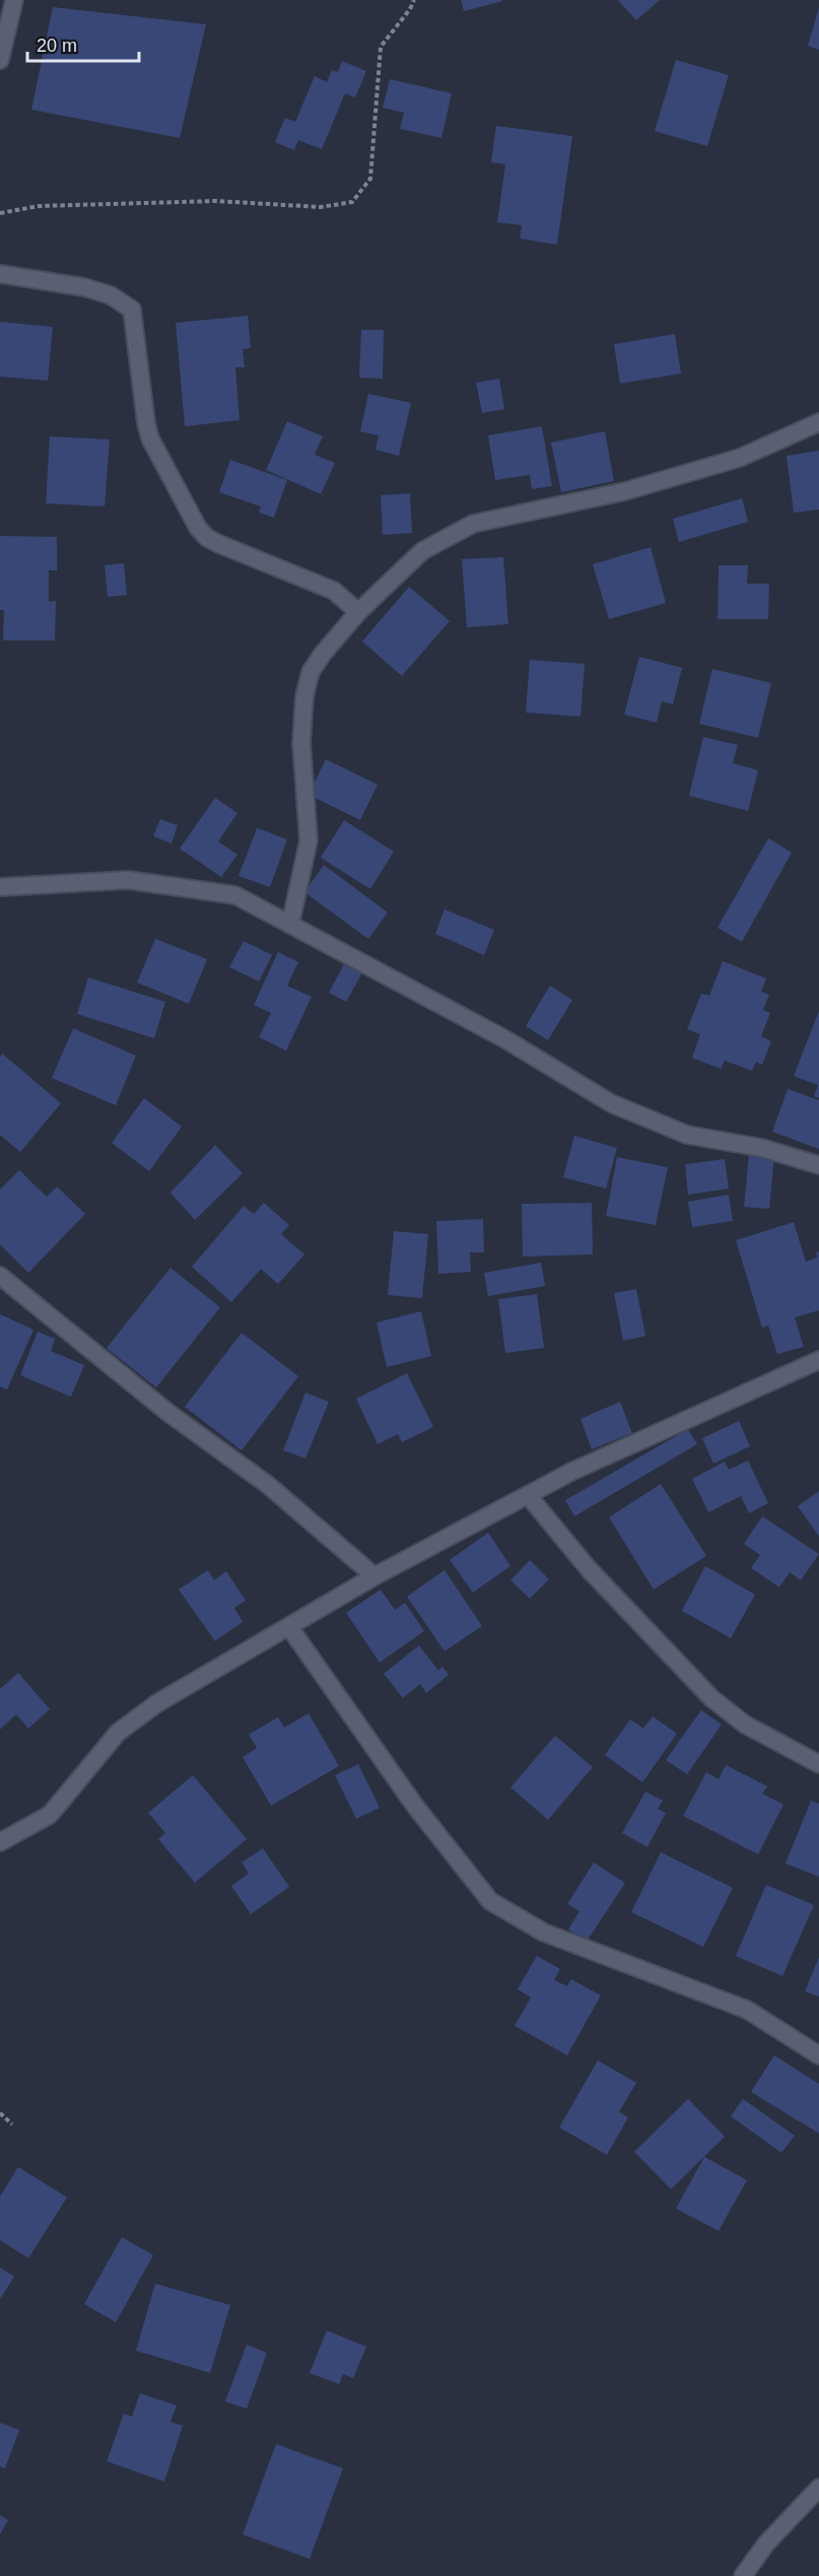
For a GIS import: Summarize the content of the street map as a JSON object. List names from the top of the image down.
{
  "scale_bar": "20 m"
}
